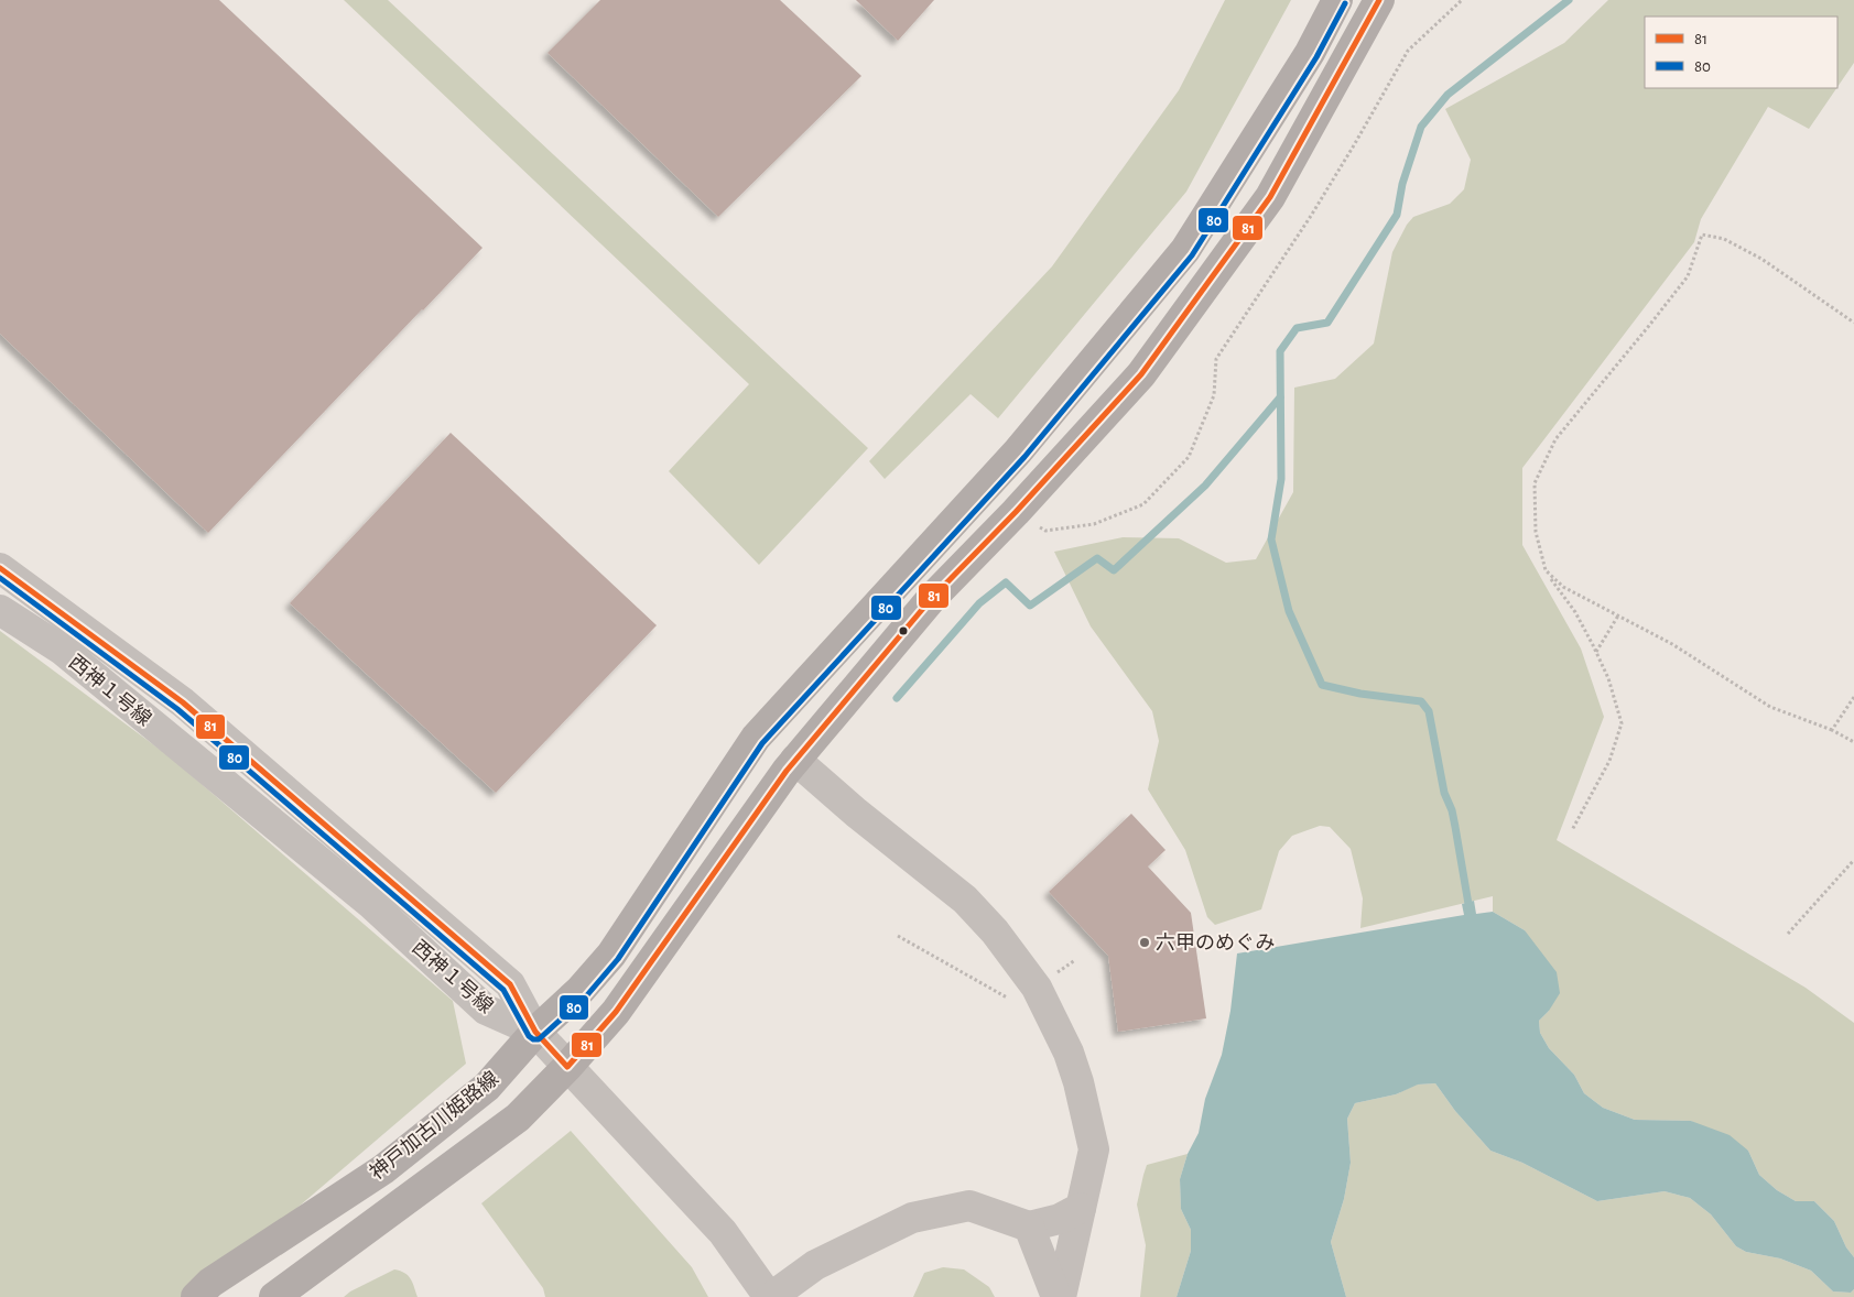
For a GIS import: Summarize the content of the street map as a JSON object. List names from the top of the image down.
{
  "streets": {
    "main road": ["神戸加古川姫路線"],
    "street": ["西神１号線"]
  },
  "crossings": [
    ["西神１号線", "神戸加古川姫路線"]
  ],
  "places": ["六甲のめぐみ"],
  "lines": ["transit line 81", "transit line 80"],
  "legend": ["81", "80"]
}
